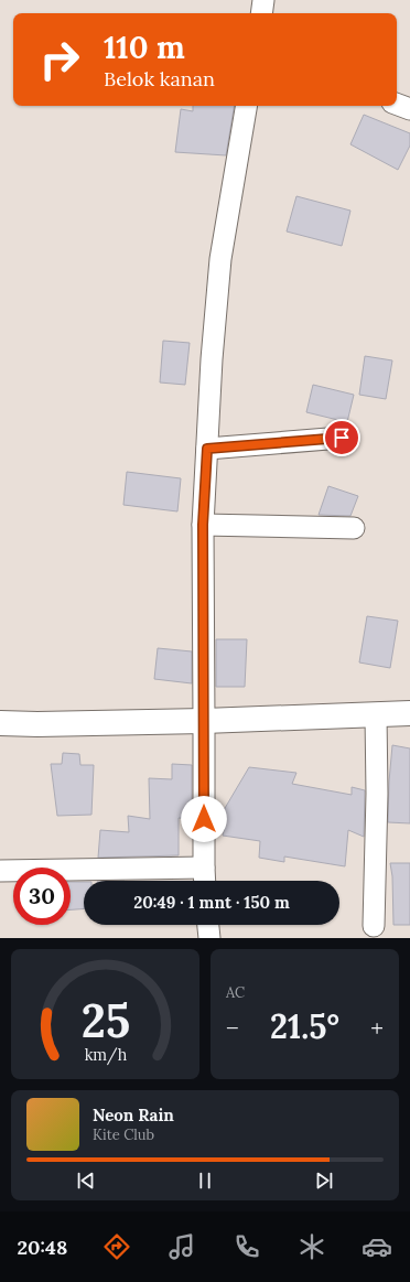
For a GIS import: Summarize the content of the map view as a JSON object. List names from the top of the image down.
{
  "page": {
    "turn": ["110 m", "Belok kanan"],
    "limit": "30",
    "trip": "20:49 · 1 mnt · 150 m",
    "tile": "AC",
    "heat": ["−", "21.5°", "+"],
    "song": ["Neon Rain", "Kite Club"],
    "tabs": "20:48",
    "gauge": ["25", "km/h"]
  }
}
